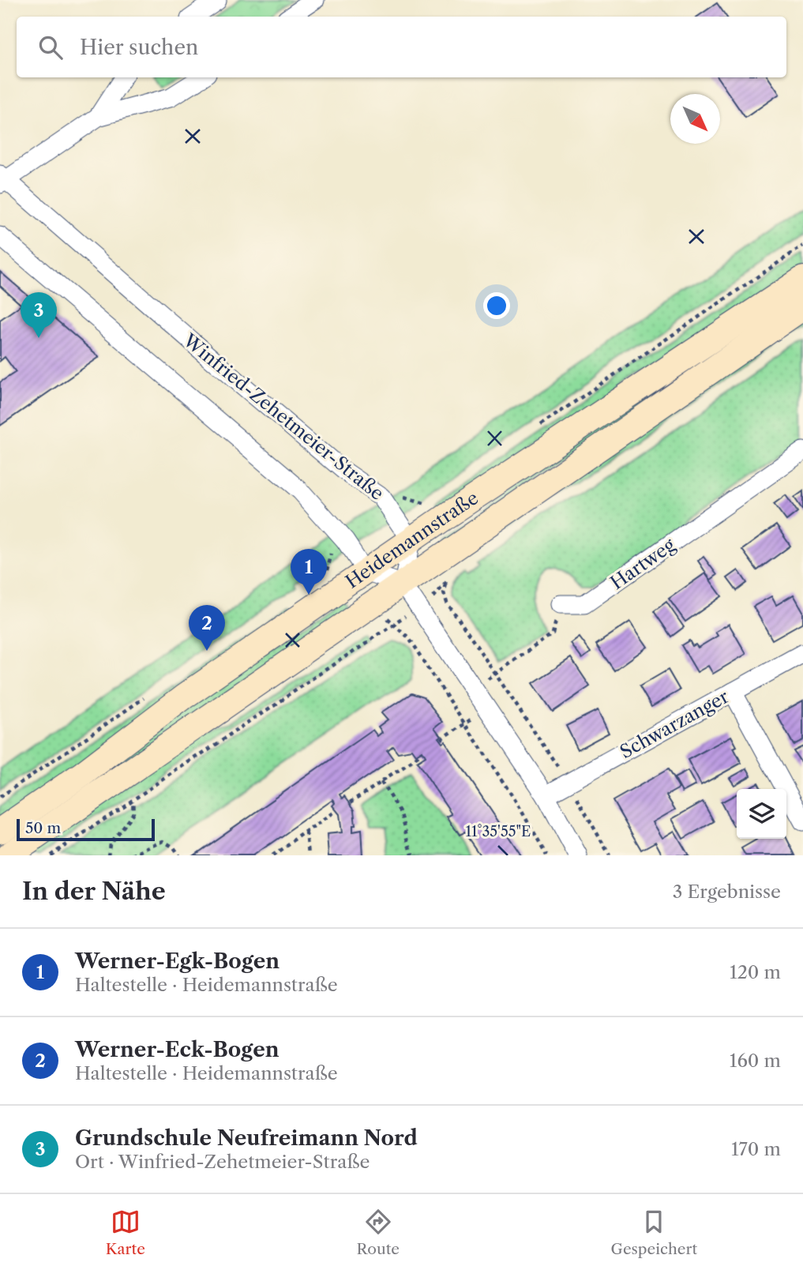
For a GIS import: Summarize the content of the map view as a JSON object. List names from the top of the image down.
{
  "streets": {
    "main road": ["Heidemannstraße"],
    "street": ["Winfried-Zehetmeier-Straße", "Hartweg", "Schwarzanger"]
  },
  "crossings": [
    ["Winfried-Zehetmeier-Straße", "Heidemannstraße"]
  ],
  "scale_bar": "50 m",
  "north": "bottom right",
  "page": {
    "search": "Hier suchen",
    "pins": ["3", "1", "2"],
    "scale": "50 m",
    "heading": ["In der Nähe", "3 Ergebnisse"],
    "list": [
      {
        "mark": "1",
        "name": "Werner-Egk-Bogen",
        "note": "Haltestelle · Heidemannstraße",
        "value": "120 m"
      },
      {
        "mark": "2",
        "name": "Werner-Eck-Bogen",
        "note": "Haltestelle · Heidemannstraße",
        "value": "160 m"
      },
      {
        "mark": "3",
        "name": "Grundschule Neufreimann Nord",
        "note": "Ort · Winfried-Zehetmeier-Straße",
        "value": "170 m"
      }
    ],
    "nav": ["Karte", "Route", "Gespeichert"]
  },
  "coordinates": ["11°35'55\"E"]
}
